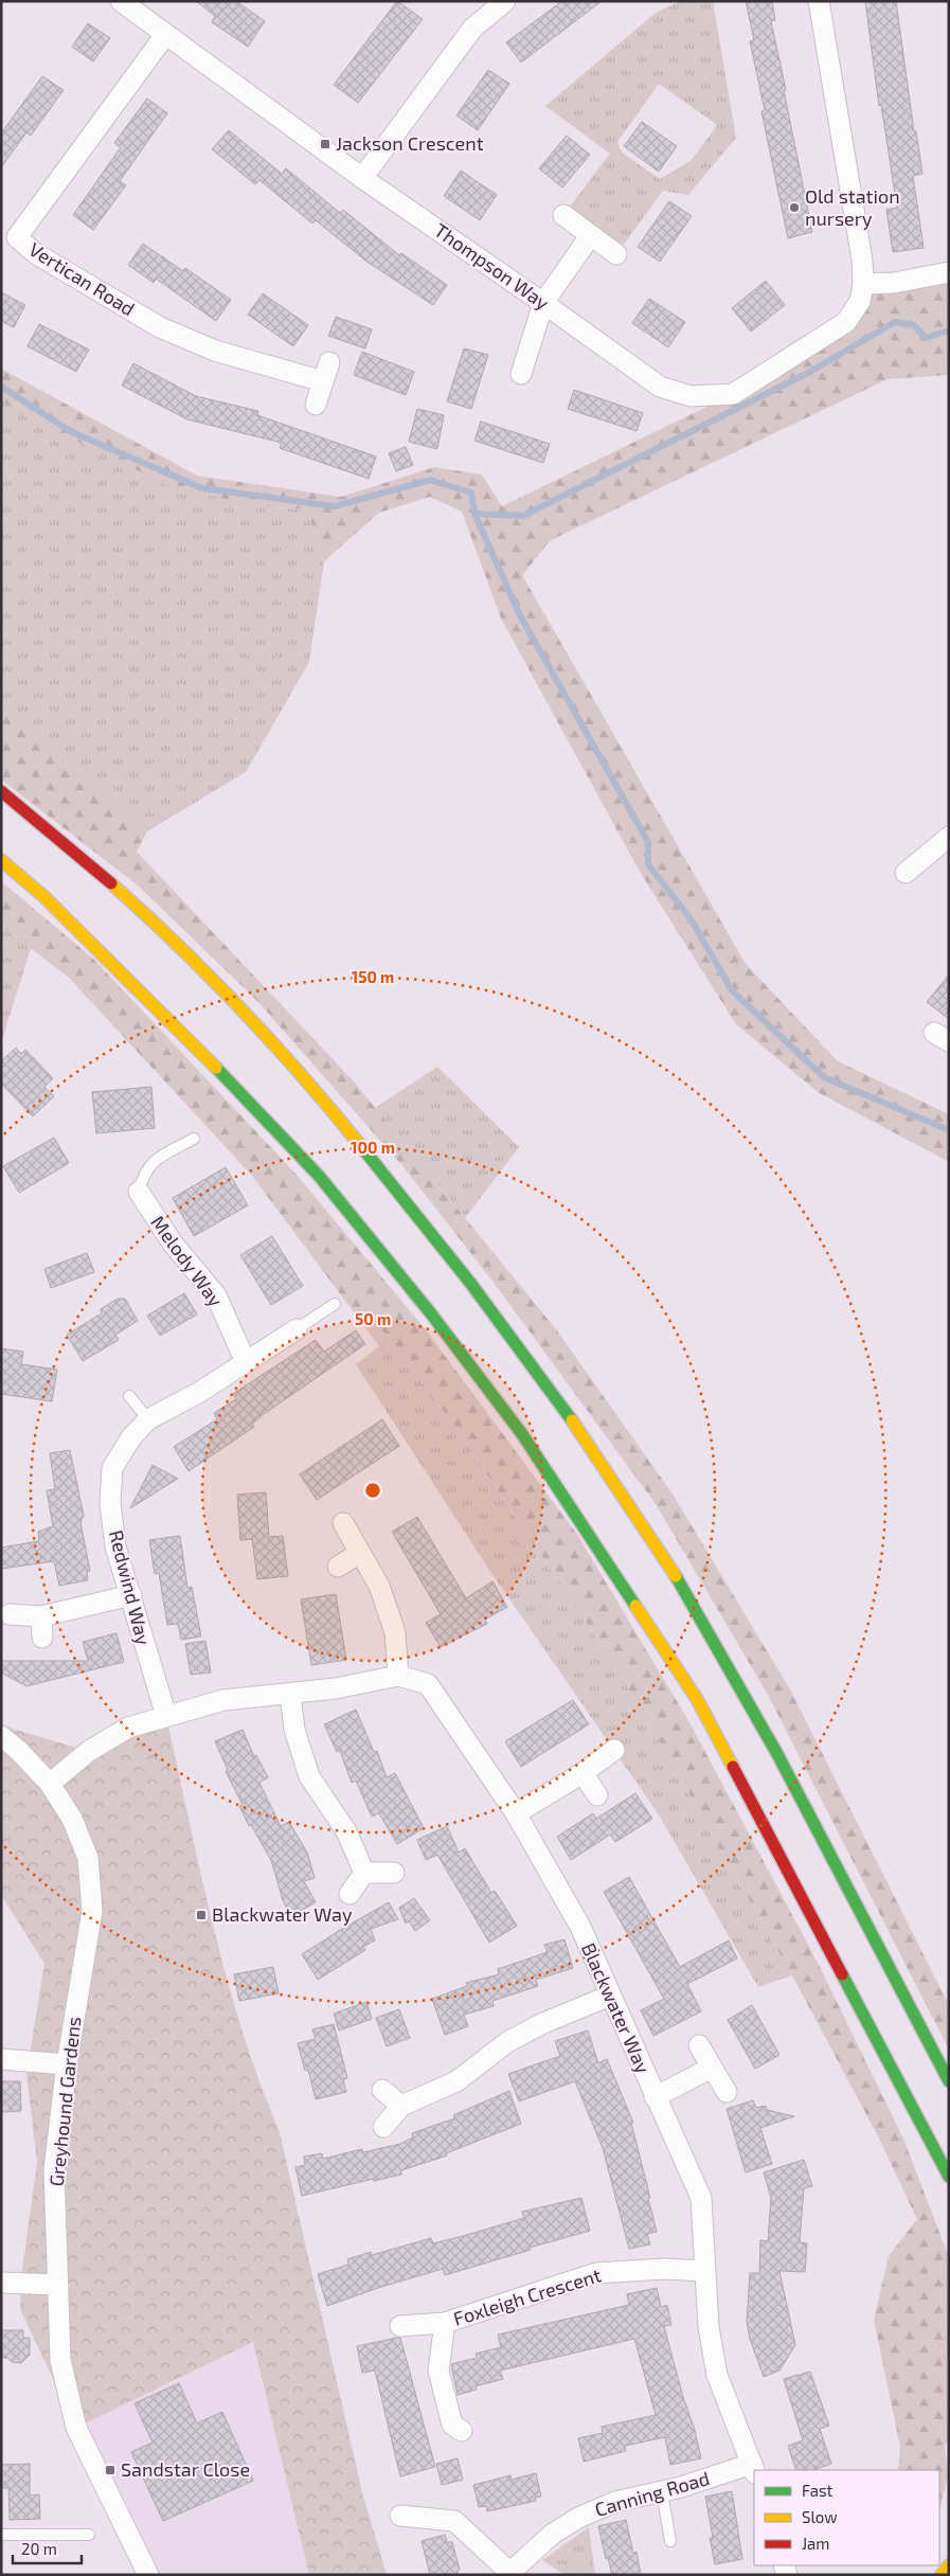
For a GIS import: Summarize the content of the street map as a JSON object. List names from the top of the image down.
{
  "streets": {
    "street": [
      "Thompson Way",
      "Vertican Road",
      "Melody Way",
      "Redwind Way",
      "Blackwater Way",
      "Greyhound Gardens",
      "Foxleigh Crescent",
      "Canning Road"
    ]
  },
  "crossings": [
    ["Thompson Way", "Vertican Road"],
    ["Melody Way", "Redwind Way"],
    ["Redwind Way", "Blackwater Way"],
    ["Blackwater Way", "Greyhound Gardens"],
    ["Blackwater Way", "Foxleigh Crescent"],
    ["Blackwater Way", "Canning Road"]
  ],
  "places": {
    "transit": ["Jackson Crescent", "Blackwater Way", "Sandstar Close"],
    "other": ["Old station nursery"]
  },
  "legend": ["Fast", "Slow", "Jam"],
  "scale_bar": "20 m",
  "rings": ["150 m", "100 m", "50 m"]
}
